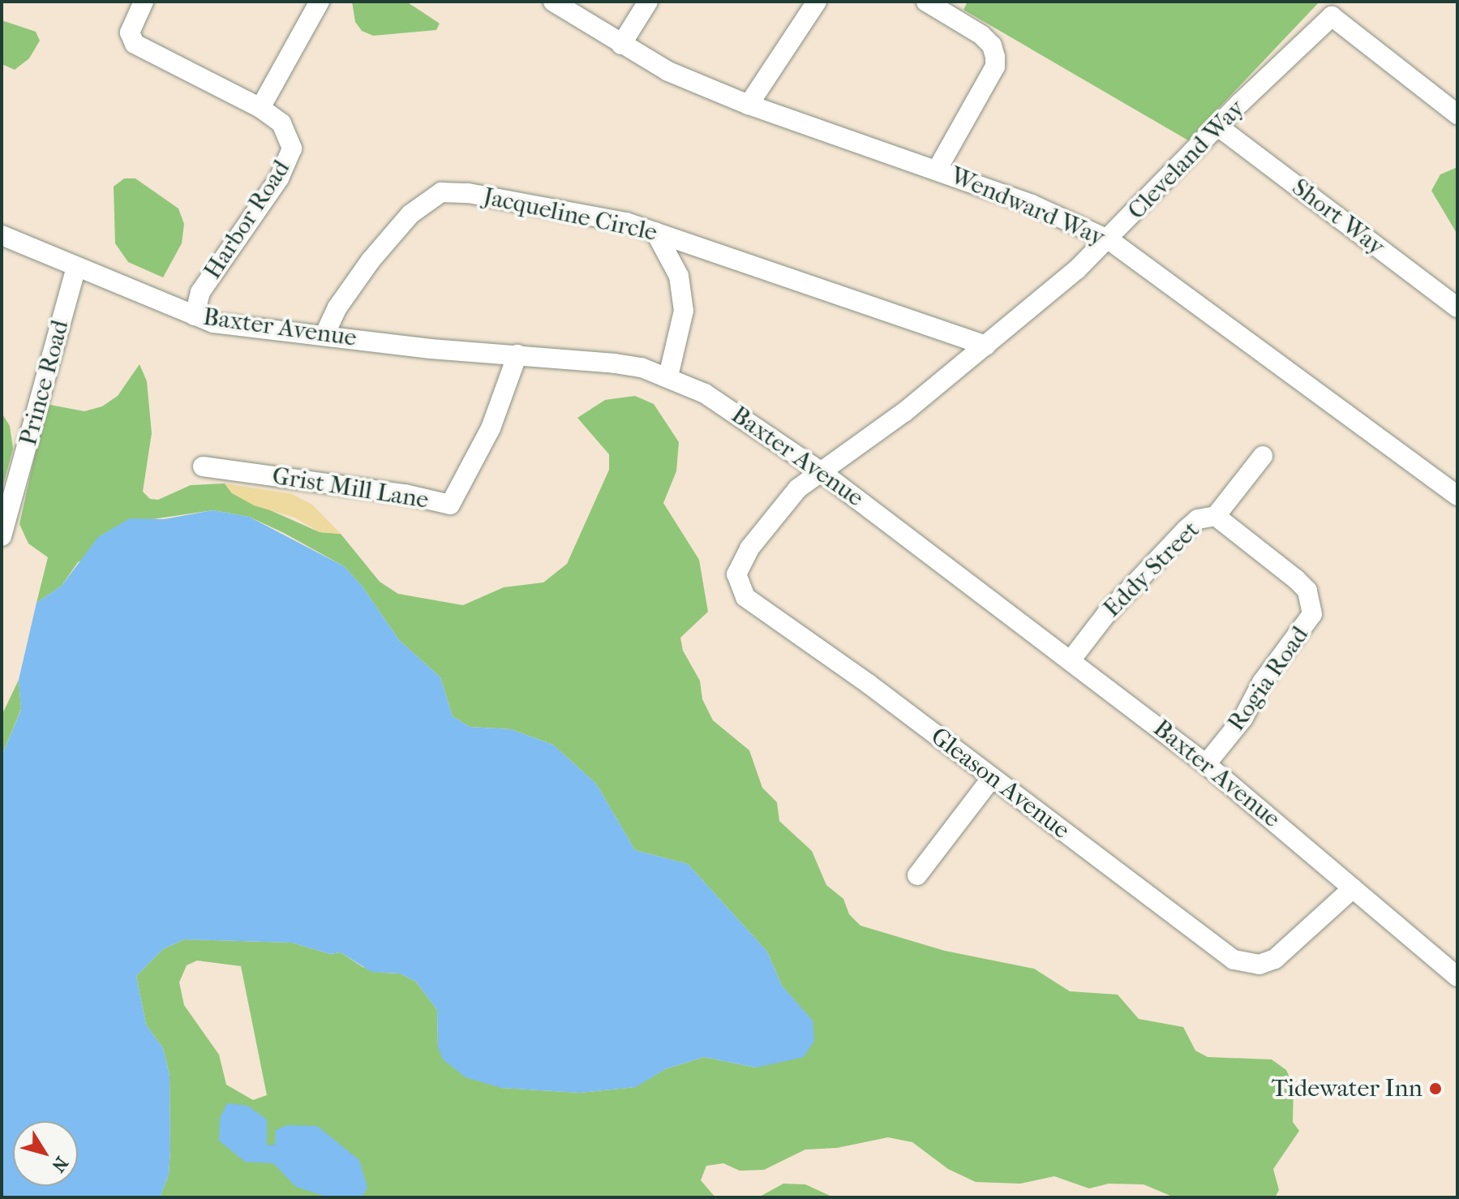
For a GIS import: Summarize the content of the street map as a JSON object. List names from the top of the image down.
{
  "streets": {
    "street": [
      "Cleveland Way",
      "Wendward Way",
      "Jacqueline Circle",
      "Short Way",
      "Harbor Road",
      "Baxter Avenue",
      "Prince Road",
      "Grist Mill Lane",
      "Eddy Street",
      "Rogia Road",
      "Gleason Avenue"
    ]
  },
  "crossings": [
    ["Cleveland Way", "Wendward Way"],
    ["Cleveland Way", "Jacqueline Circle"],
    ["Cleveland Way", "Short Way"],
    ["Cleveland Way", "Baxter Avenue"],
    ["Cleveland Way", "Gleason Avenue"],
    ["Jacqueline Circle", "Baxter Avenue"],
    ["Harbor Road", "Baxter Avenue"],
    ["Baxter Avenue", "Prince Road"],
    ["Baxter Avenue", "Grist Mill Lane"],
    ["Baxter Avenue", "Eddy Street"],
    ["Baxter Avenue", "Rogia Road"],
    ["Baxter Avenue", "Gleason Avenue"],
    ["Eddy Street", "Rogia Road"]
  ],
  "places": ["Tidewater Inn"],
  "north": "bottom right"
}
